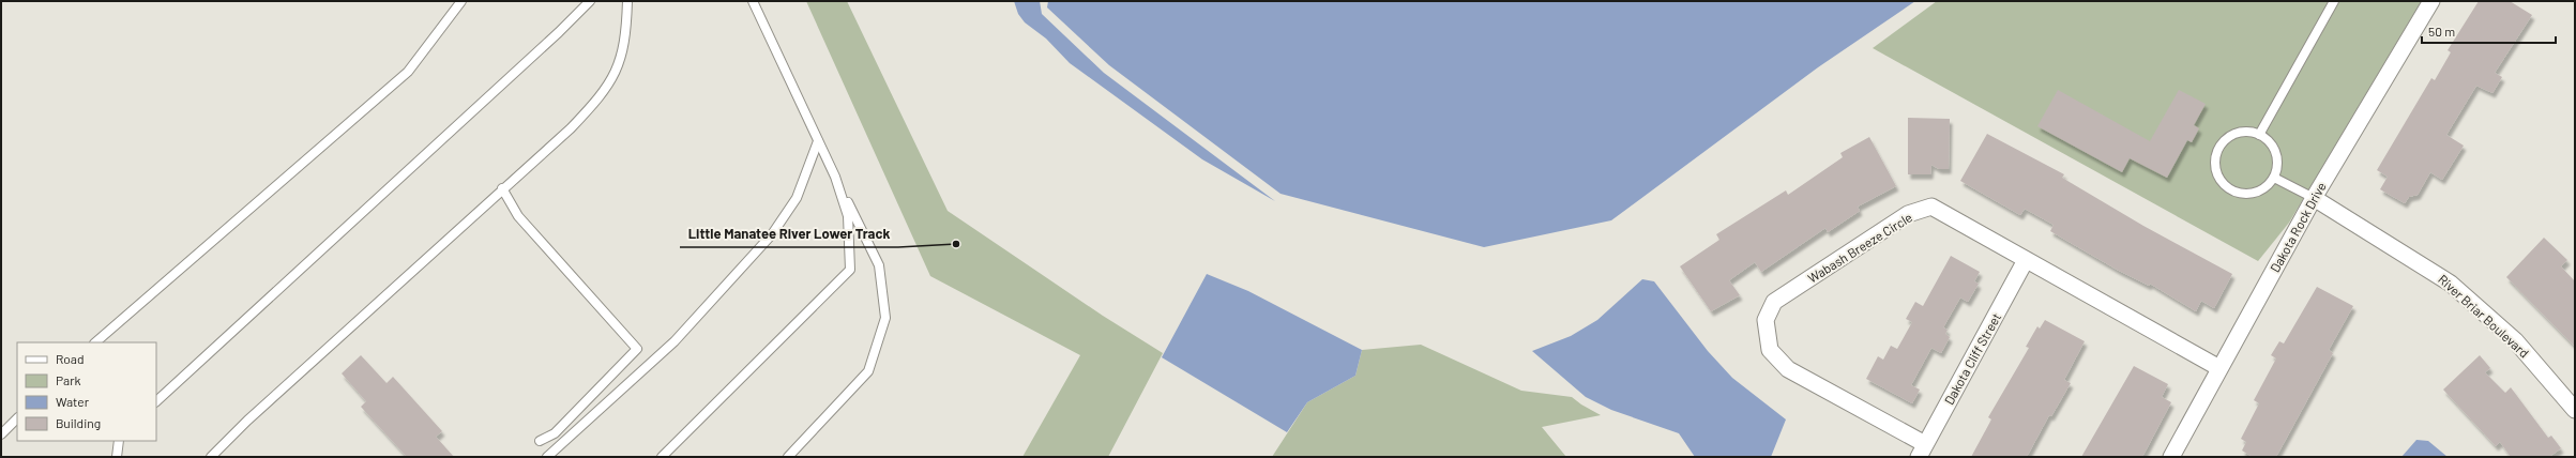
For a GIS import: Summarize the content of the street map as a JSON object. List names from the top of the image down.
{
  "streets": {
    "street": [
      "Dakota Rock Drive",
      "Wabash Breeze Circle",
      "River Briar Boulevard",
      "Dakota Cliff Street"
    ]
  },
  "crossings": [
    ["Dakota Rock Drive", "Wabash Breeze Circle"],
    ["Dakota Rock Drive", "River Briar Boulevard"],
    ["Wabash Breeze Circle", "Dakota Cliff Street"]
  ],
  "places": ["Little Manatee River Lower Track"],
  "legend": [
    "Road",
    "Park",
    "Water",
    "Building"
  ],
  "scale_bar": "50 m"
}
